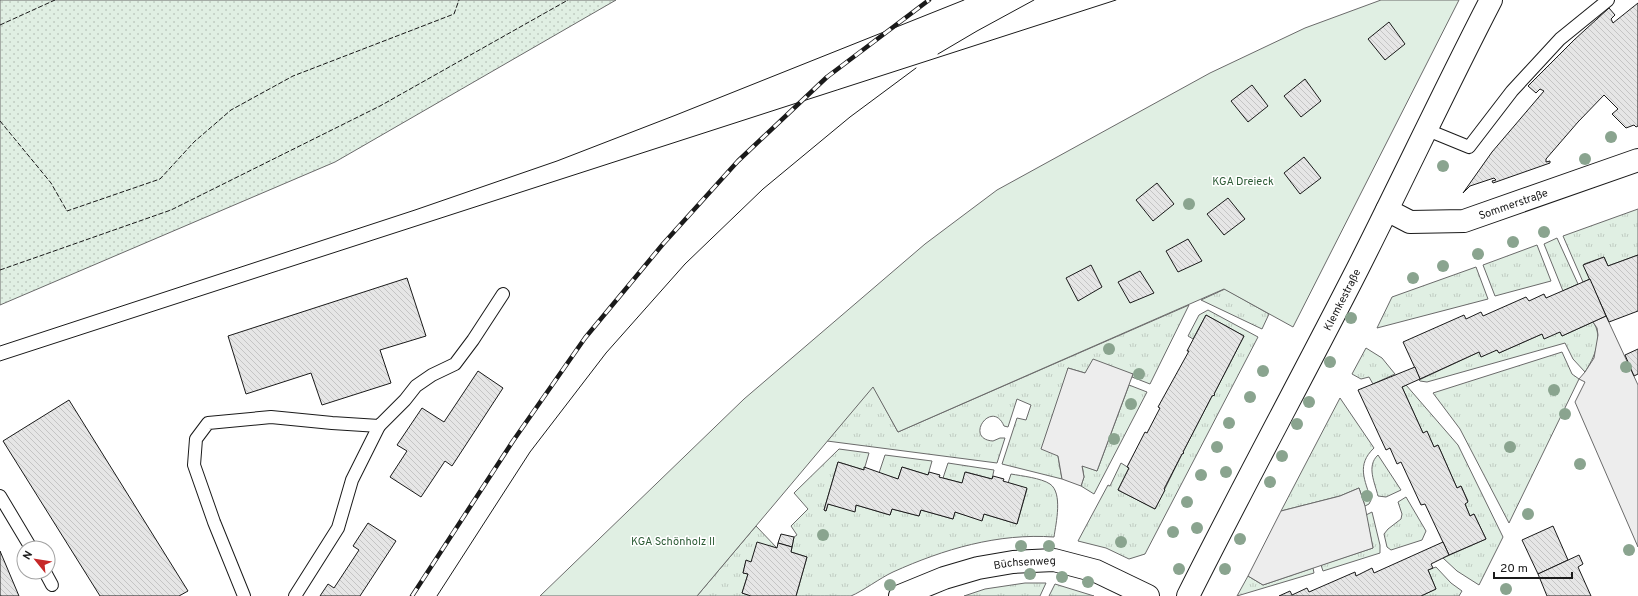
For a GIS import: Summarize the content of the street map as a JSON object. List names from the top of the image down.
{
  "streets": {
    "street": ["Sommerstraße", "Klemkestraße", "Büchsenweg"]
  },
  "crossings": [
    ["Sommerstraße", "Klemkestraße"]
  ],
  "parks": ["KGA Dreieck", "KGA Schönholz II"],
  "scale_bar": "20 m",
  "north": "top left"
}
